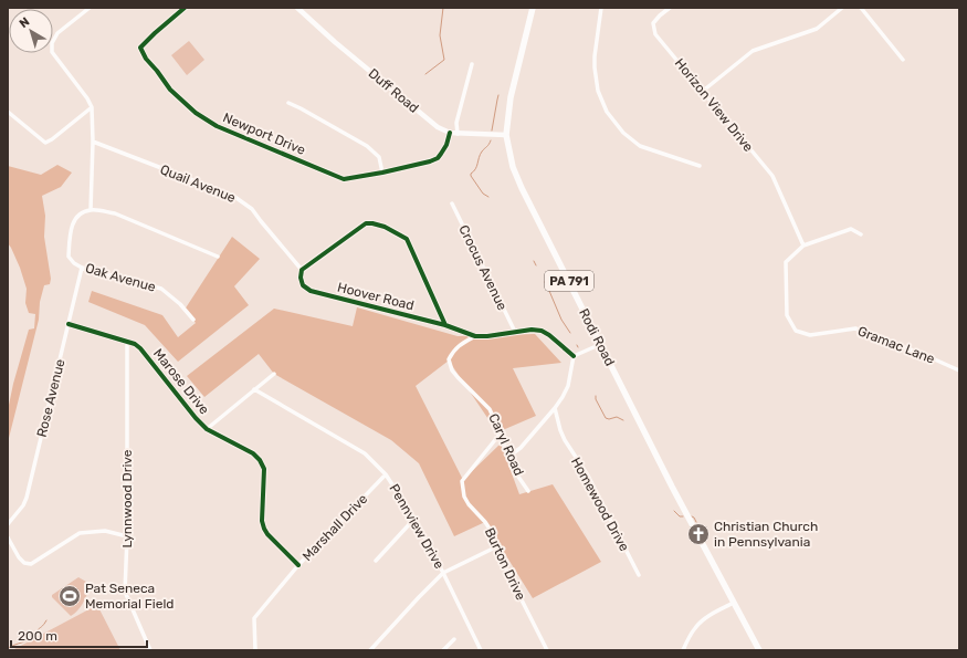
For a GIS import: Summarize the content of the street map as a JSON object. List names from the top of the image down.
{
  "streets": {
    "main road": ["PA 791", "Rodi Road"],
    "street": [
      "Duff Road",
      "Horizon View Drive",
      "Newport Drive",
      "Quail Avenue",
      "Crocus Avenue",
      "Oak Avenue",
      "Hoover Road",
      "Gramac Lane",
      "Marose Drive",
      "Rose Avenue",
      "Caryl Road",
      "Lynnwood Drive",
      "Homewood Drive",
      "Pennview Drive",
      "Marshall Drive",
      "Burton Drive"
    ]
  },
  "crossings": [
    ["Duff Road", "Newport Drive"],
    ["Duff Road", "Rodi Road"],
    ["Horizon View Drive", "Gramac Lane"],
    ["Quail Avenue", "Hoover Road"],
    ["Crocus Avenue", "Hoover Road"],
    ["Oak Avenue", "Rose Avenue"],
    ["Hoover Road", "Caryl Road"],
    ["Marose Drive", "Rose Avenue"],
    ["Marose Drive", "Lynnwood Drive"],
    ["Marose Drive", "Marshall Drive"],
    ["Caryl Road", "Burton Drive"],
    ["Pennview Drive", "Marshall Drive"]
  ],
  "places": {
    "church": ["Christian Church in Pennsylvania"],
    "sports": ["Pat Seneca Memorial Field"]
  },
  "scale_bar": "200 m",
  "north": "top left"
}
